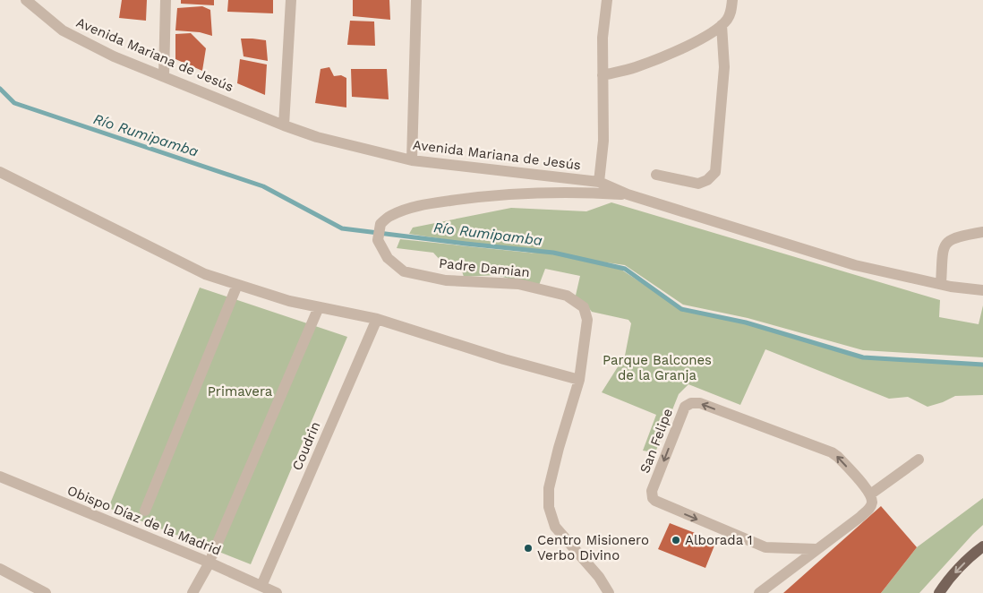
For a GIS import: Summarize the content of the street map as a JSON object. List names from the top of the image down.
{
  "streets": {
    "street": [
      "Avenida Mariana de Jesús",
      "Padre Damian",
      "San Felipe",
      "Coudrin",
      "Obispo Díaz de la Madrid"
    ]
  },
  "crossings": [
    ["Avenida Mariana de Jesús", "Padre Damian"],
    ["Coudrin", "Obispo Díaz de la Madrid"]
  ],
  "water": ["Río Rumipamba"],
  "parks": ["Parque Balcones de la Granja", "Primavera"],
  "places": ["Alborada 1", "Centro Misionero Verbo Divino"]
}
